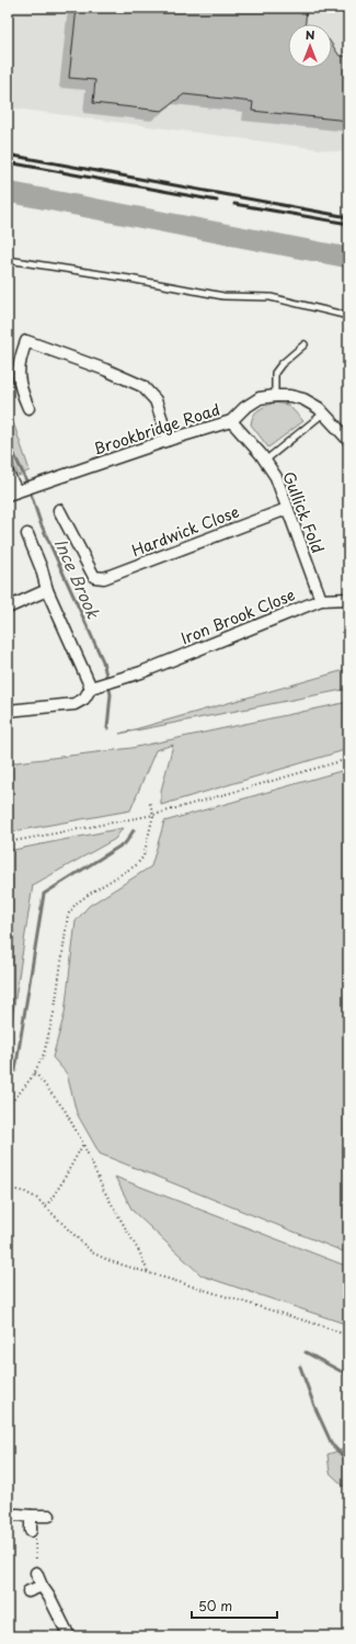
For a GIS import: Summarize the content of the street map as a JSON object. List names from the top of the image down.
{
  "streets": {
    "street": [
      "Brookbridge Road",
      "Gullick Fold",
      "Hardwick Close",
      "Iron Brook Close"
    ]
  },
  "crossings": [
    ["Brookbridge Road", "Gullick Fold"],
    ["Gullick Fold", "Hardwick Close"],
    ["Gullick Fold", "Iron Brook Close"]
  ],
  "water": ["Ince Brook"],
  "scale_bar": "50 m",
  "north": "top"
}
